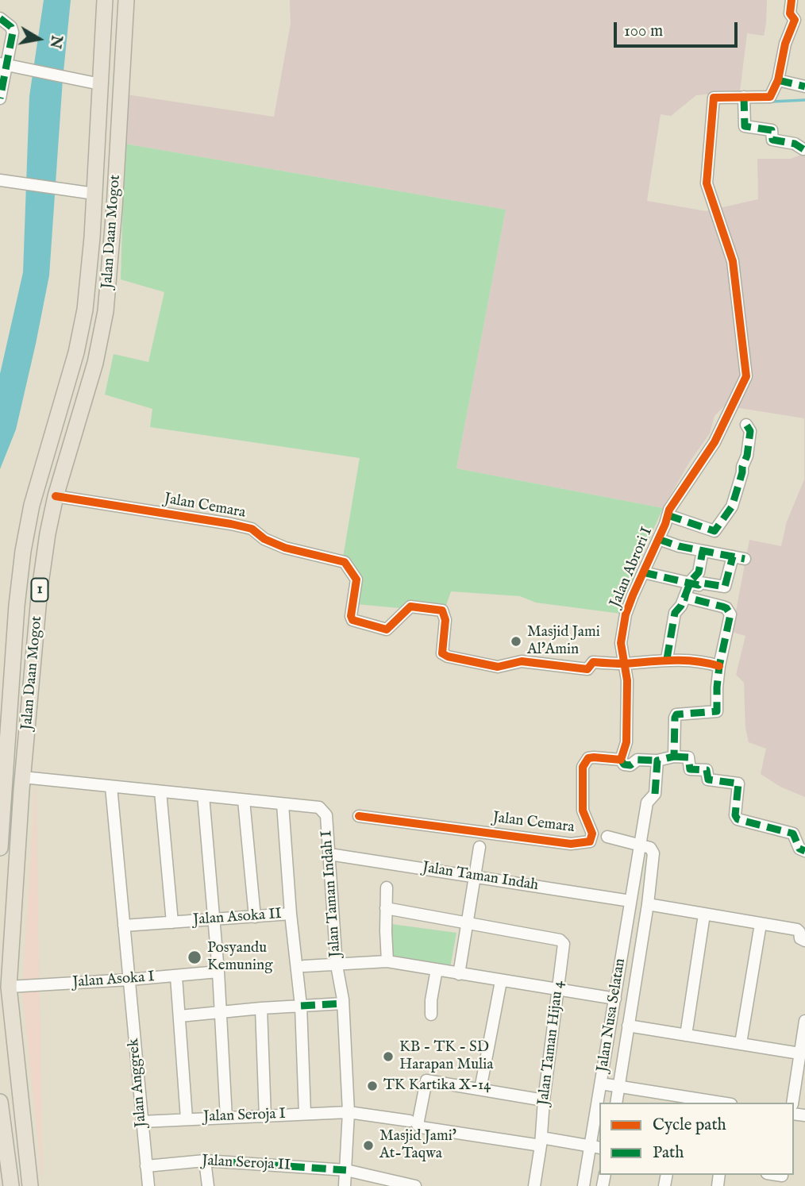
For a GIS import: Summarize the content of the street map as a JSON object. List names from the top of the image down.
{
  "streets": {
    "highway": ["Jalan Daan Mogot", "1"],
    "street": [
      "Jalan Cemara",
      "Jalan Abrori I",
      "Jalan Taman Indah",
      "Jalan Taman Indah I",
      "Jalan Asoka II",
      "Jalan Asoka I",
      "Jalan Nusa Selatan",
      "Jalan Taman Hijau 4",
      "Jalan Anggrek",
      "Jalan Seroja I",
      "Jalan Seroja II"
    ]
  },
  "crossings": [
    ["Jalan Daan Mogot", "Jalan Cemara"],
    ["Jalan Daan Mogot", "Jalan Taman Indah I"],
    ["Jalan Daan Mogot", "Jalan Asoka I"],
    ["Jalan Cemara", "Jalan Abrori I"],
    ["Jalan Taman Indah", "Jalan Taman Indah I"],
    ["Jalan Taman Indah", "Jalan Nusa Selatan"],
    ["Jalan Taman Indah I", "Jalan Nusa Selatan"],
    ["Jalan Taman Indah I", "Jalan Taman Hijau 4"],
    ["Jalan Taman Indah I", "Jalan Anggrek"],
    ["Jalan Asoka II", "Jalan Anggrek"],
    ["Jalan Asoka II", "Jalan Seroja I"],
    ["Jalan Asoka I", "Jalan Anggrek"],
    ["Jalan Nusa Selatan", "Jalan Seroja I"],
    ["Jalan Taman Hijau 4", "Jalan Seroja I"],
    ["Jalan Anggrek", "Jalan Seroja I"],
    ["Jalan Anggrek", "Jalan Seroja II"]
  ],
  "places": [
    "Masjid Jami Al'Amin",
    "Posyandu Kemuning",
    "KB - TK - SD Harapan Mulia",
    "TK Kartika X-14",
    "Masjid Jami' At-Taqwa"
  ],
  "legend": ["Cycle path", "Path"],
  "scale_bar": "100 m",
  "north": "right"
}
